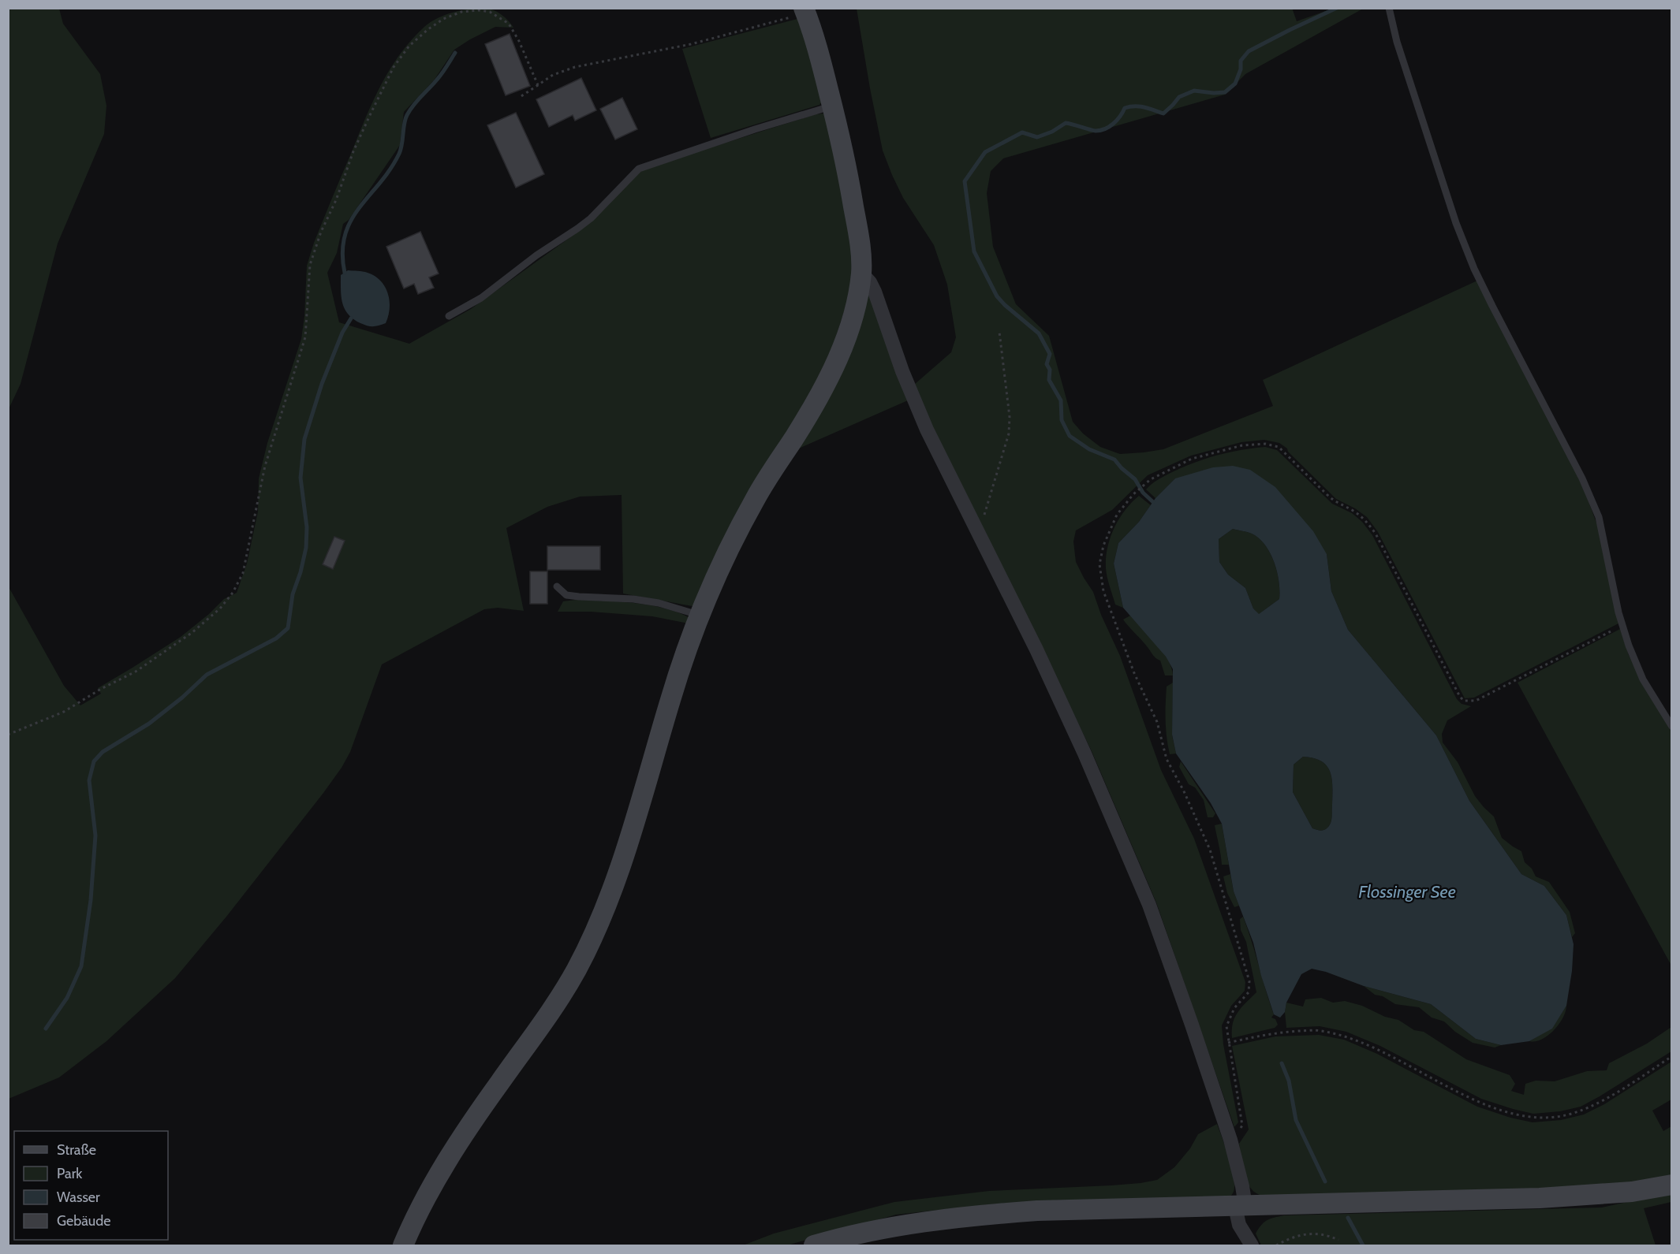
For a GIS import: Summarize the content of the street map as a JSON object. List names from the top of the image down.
{
  "water": ["Flossinger See"],
  "legend": [
    "Straße",
    "Park",
    "Wasser",
    "Gebäude"
  ]
}
